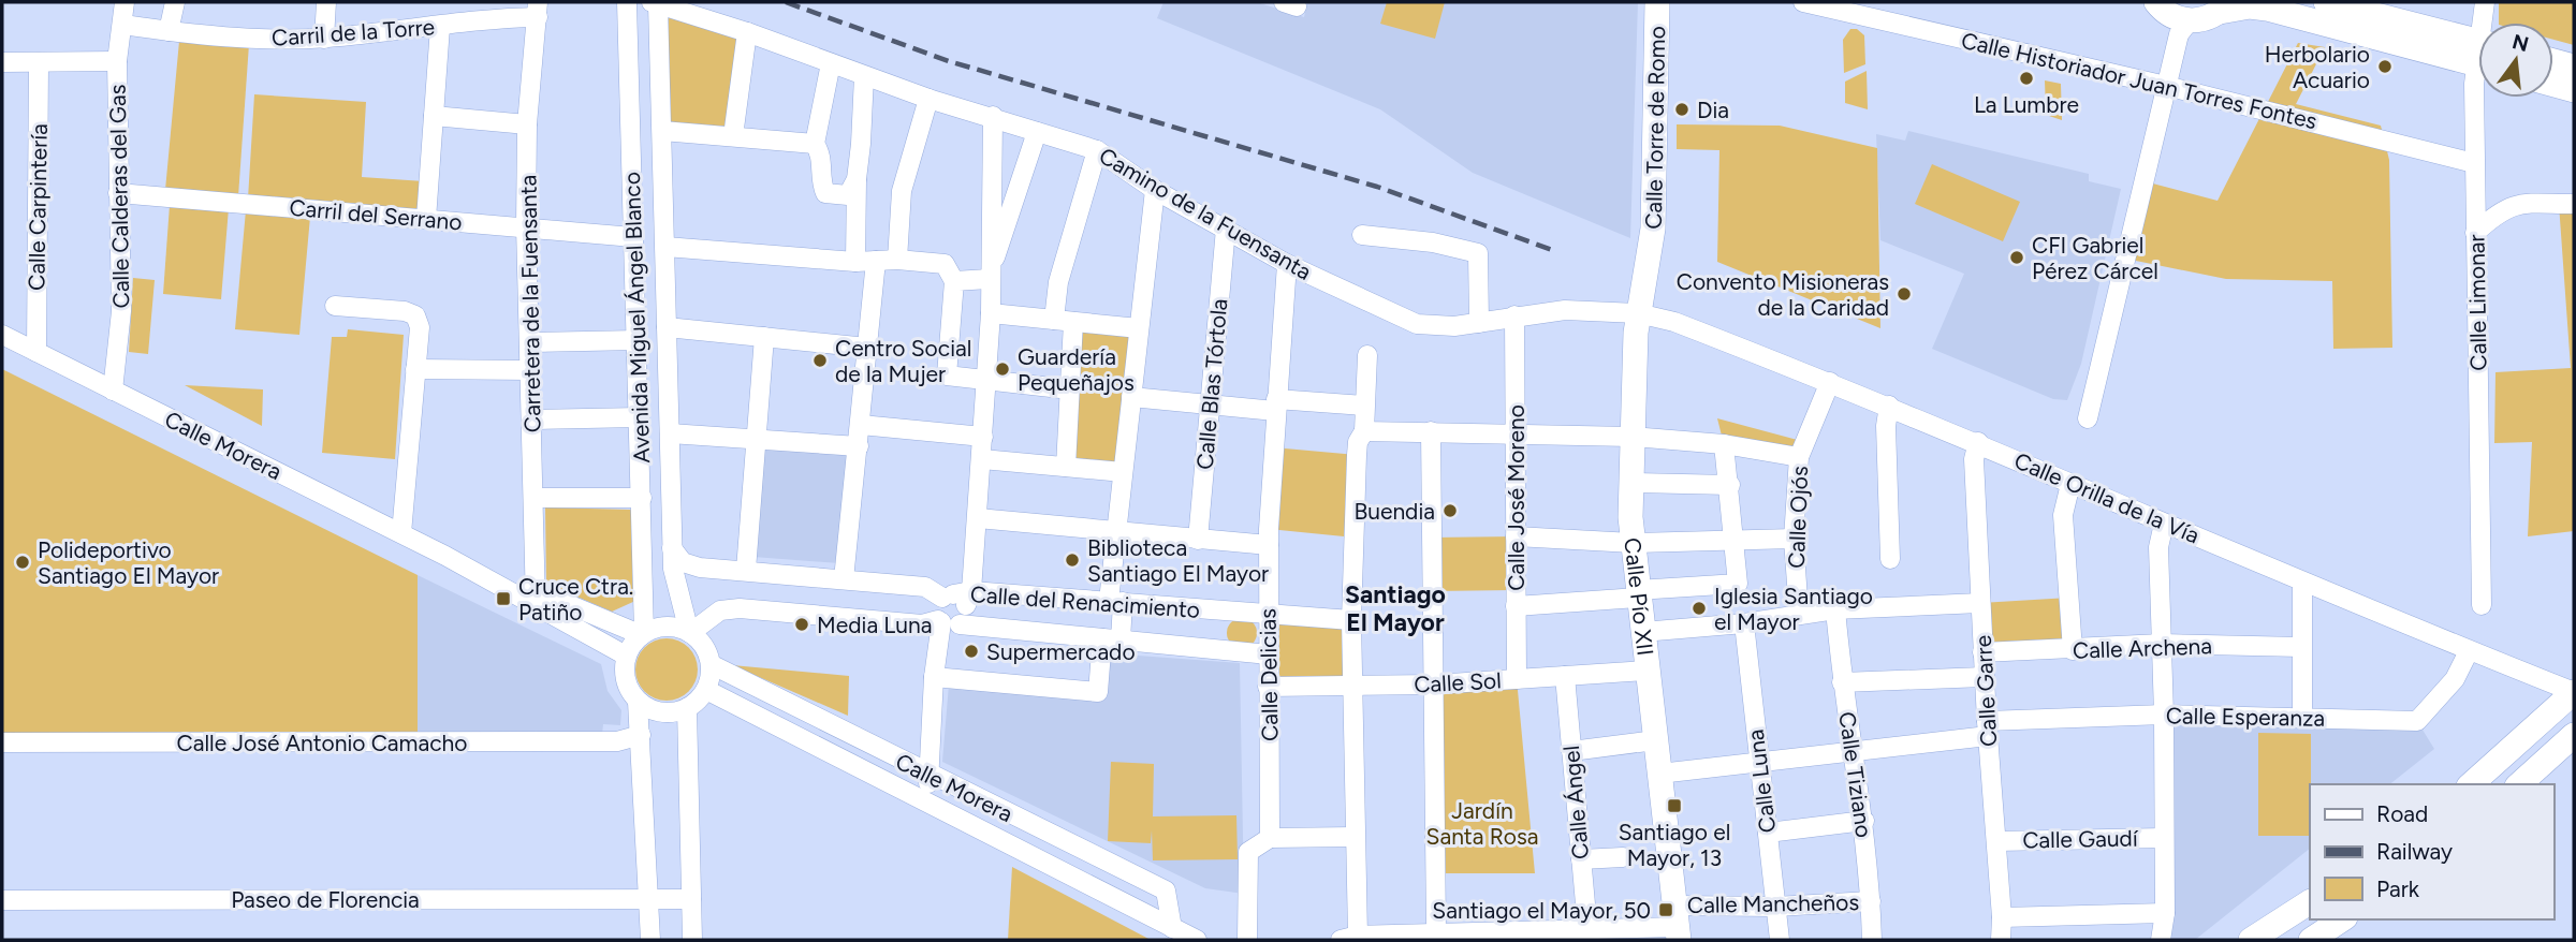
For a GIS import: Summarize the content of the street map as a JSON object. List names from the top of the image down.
{
  "streets": {
    "main road": ["Calle Torre de Romo", "Calle Pío XII"],
    "street": [
      "Carril de la Torre",
      "Calle Historiador Juan Torres Fontes",
      "Calle Calderas del Gas",
      "Calle Carpintería",
      "Camino de la Fuensanta",
      "Carril del Serrano",
      "Calle Limonar",
      "Carretera de la Fuensanta",
      "Avenida Miguel Ángel Blanco",
      "Calle Blas Tórtola",
      "Calle Morera",
      "Calle José Moreno",
      "Calle Orilla de la Vía",
      "Calle Ojós",
      "Calle del Renacimiento",
      "Calle Archena",
      "Calle Delicias",
      "Calle Sol",
      "Calle Garre",
      "Calle Esperanza",
      "Calle José Antonio Camacho",
      "Calle Tiziano",
      "Calle Luna",
      "Calle Ángel",
      "Calle Gaudí",
      "Paseo de Florencia",
      "Calle Mancheños"
    ]
  },
  "crossings": [
    ["Carril de la Torre", "Calle Calderas del Gas"],
    ["Carril de la Torre", "Carretera de la Fuensanta"],
    ["Calle Historiador Juan Torres Fontes", "Calle Limonar"],
    ["Calle Torre de Romo", "Calle Pío XII"],
    ["Calle Calderas del Gas", "Carril del Serrano"],
    ["Calle Calderas del Gas", "Calle Morera"],
    ["Calle Carpintería", "Calle Morera"],
    ["Camino de la Fuensanta", "Avenida Miguel Ángel Blanco"],
    ["Camino de la Fuensanta", "Calle Blas Tórtola"],
    ["Camino de la Fuensanta", "Calle José Moreno"],
    ["Camino de la Fuensanta", "Calle Orilla de la Vía"],
    ["Camino de la Fuensanta", "Calle Pío XII"],
    ["Camino de la Fuensanta", "Calle Delicias"],
    ["Carril del Serrano", "Carretera de la Fuensanta"],
    ["Carril del Serrano", "Avenida Miguel Ángel Blanco"],
    ["Carretera de la Fuensanta", "Calle Morera"],
    ["Avenida Miguel Ángel Blanco", "Calle Morera"],
    ["Avenida Miguel Ángel Blanco", "Calle del Renacimiento"],
    ["Calle Morera", "Calle del Renacimiento"],
    ["Calle José Moreno", "Calle Sol"],
    ["Calle Orilla de la Vía", "Calle Ojós"],
    ["Calle Orilla de la Vía", "Calle Pío XII"],
    ["Calle Orilla de la Vía", "Calle Garre"],
    ["Calle Orilla de la Vía", "Calle Esperanza"],
    ["Calle Pío XII", "Calle Sol"],
    ["Calle Pío XII", "Calle Esperanza"],
    ["Calle Pío XII", "Calle Mancheños"],
    ["Calle del Renacimiento", "Calle Delicias"],
    ["Calle Archena", "Calle Garre"],
    ["Calle Delicias", "Calle Sol"],
    ["Calle Sol", "Calle Ángel"],
    ["Calle Garre", "Calle Esperanza"],
    ["Calle Garre", "Calle Gaudí"],
    ["Calle Esperanza", "Calle Tiziano"],
    ["Calle Esperanza", "Calle Luna"],
    ["Calle Tiziano", "Calle Mancheños"],
    ["Calle Luna", "Calle Mancheños"],
    ["Calle Ángel", "Calle Mancheños"]
  ],
  "districts": ["Santiago El Mayor"],
  "parks": ["Jardín Santa Rosa"],
  "places": {
    "other": [
      "Herbolario Acuario",
      "La Lumbre",
      "Dia",
      "CFI Gabriel Pérez Cárcel",
      "Convento Misioneras de la Caridad",
      "Centro Social de la Mujer",
      "Guardería Pequeñajos",
      "Buendia",
      "Biblioteca Santiago El Mayor",
      "Polideportivo Santiago El Mayor",
      "Iglesia Santiago el Mayor",
      "Media Luna",
      "Supermercado"
    ],
    "transit": ["Cruce Ctra. Patiño", "Santiago el Mayor, 13", "Santiago el Mayor, 50"]
  },
  "legend": ["Road", "Railway", "Park"],
  "north": "top"
}
